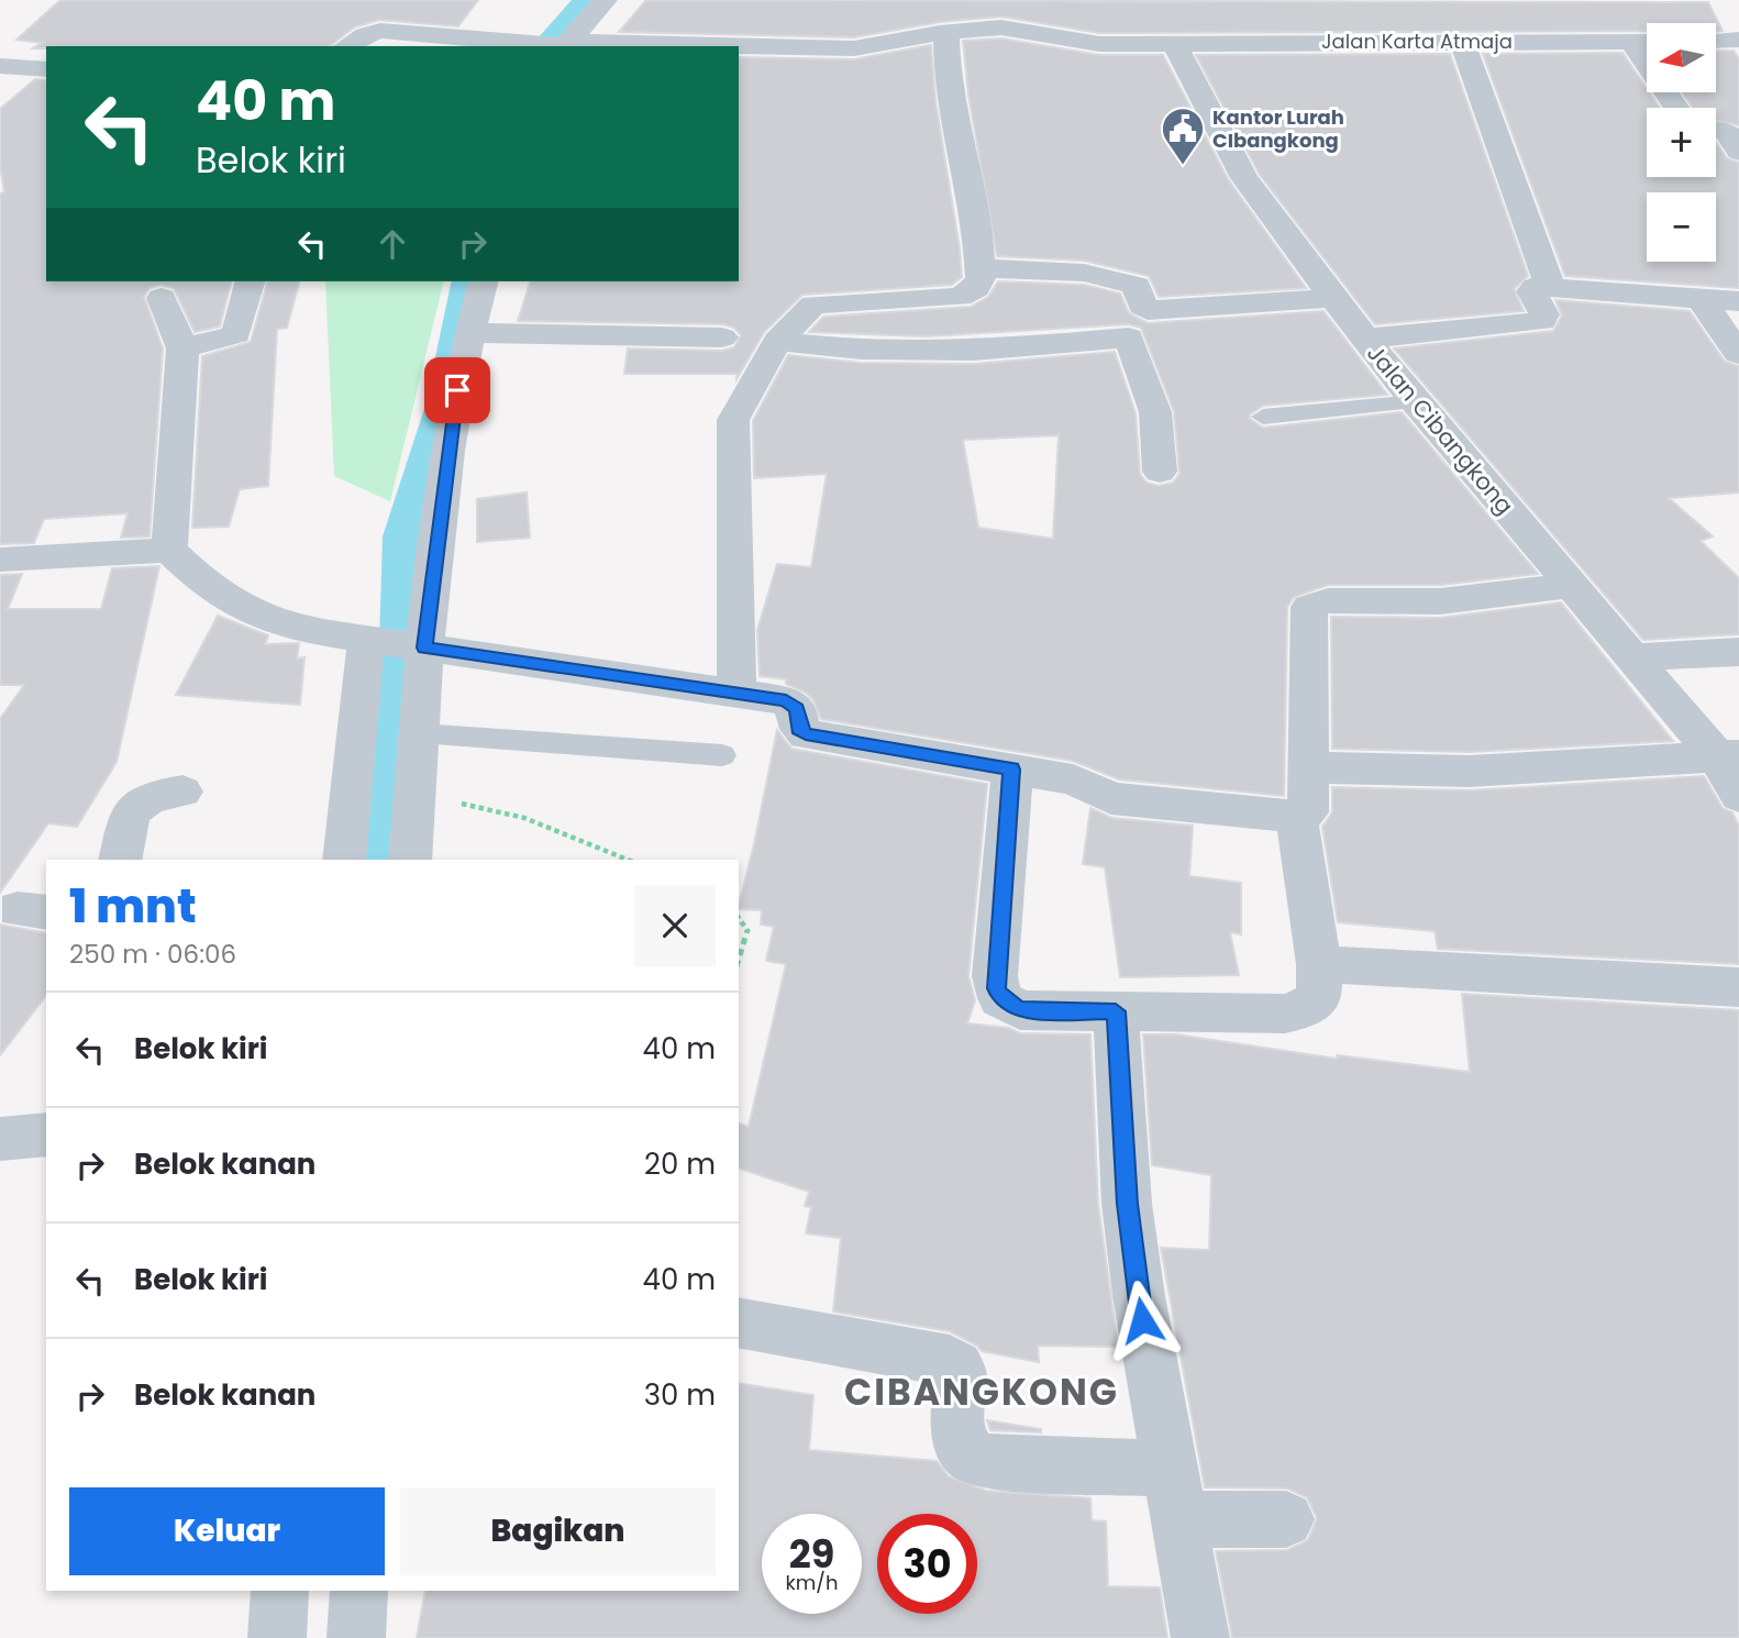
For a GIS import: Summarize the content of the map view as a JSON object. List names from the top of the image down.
{
  "streets": {
    "street": ["Jalan Karta Atmaja", "Jalan Cibangkong"]
  },
  "crossings": [
    ["Jalan Karta Atmaja", "Jalan Cibangkong"]
  ],
  "districts": ["CIBANGKONG"],
  "places": {
    "public building": ["Kantor Lurah CIbangkong"]
  },
  "north": "left",
  "page": {
    "map_buttons": ["+", "−"],
    "turn": ["40 m", "Belok kiri"],
    "heading": ["1 mnt", "250 m · 06:06"],
    "list": [
      {
        "name": "Belok kiri",
        "value": "40 m"
      },
      {
        "name": "Belok kanan",
        "value": "20 m"
      },
      {
        "name": "Belok kiri",
        "value": "40 m"
      },
      {
        "name": "Belok kanan",
        "value": "30 m"
      }
    ],
    "buttons": ["Keluar", "Bagikan"],
    "speed": "29 km/h",
    "limit": "30"
  }
}
